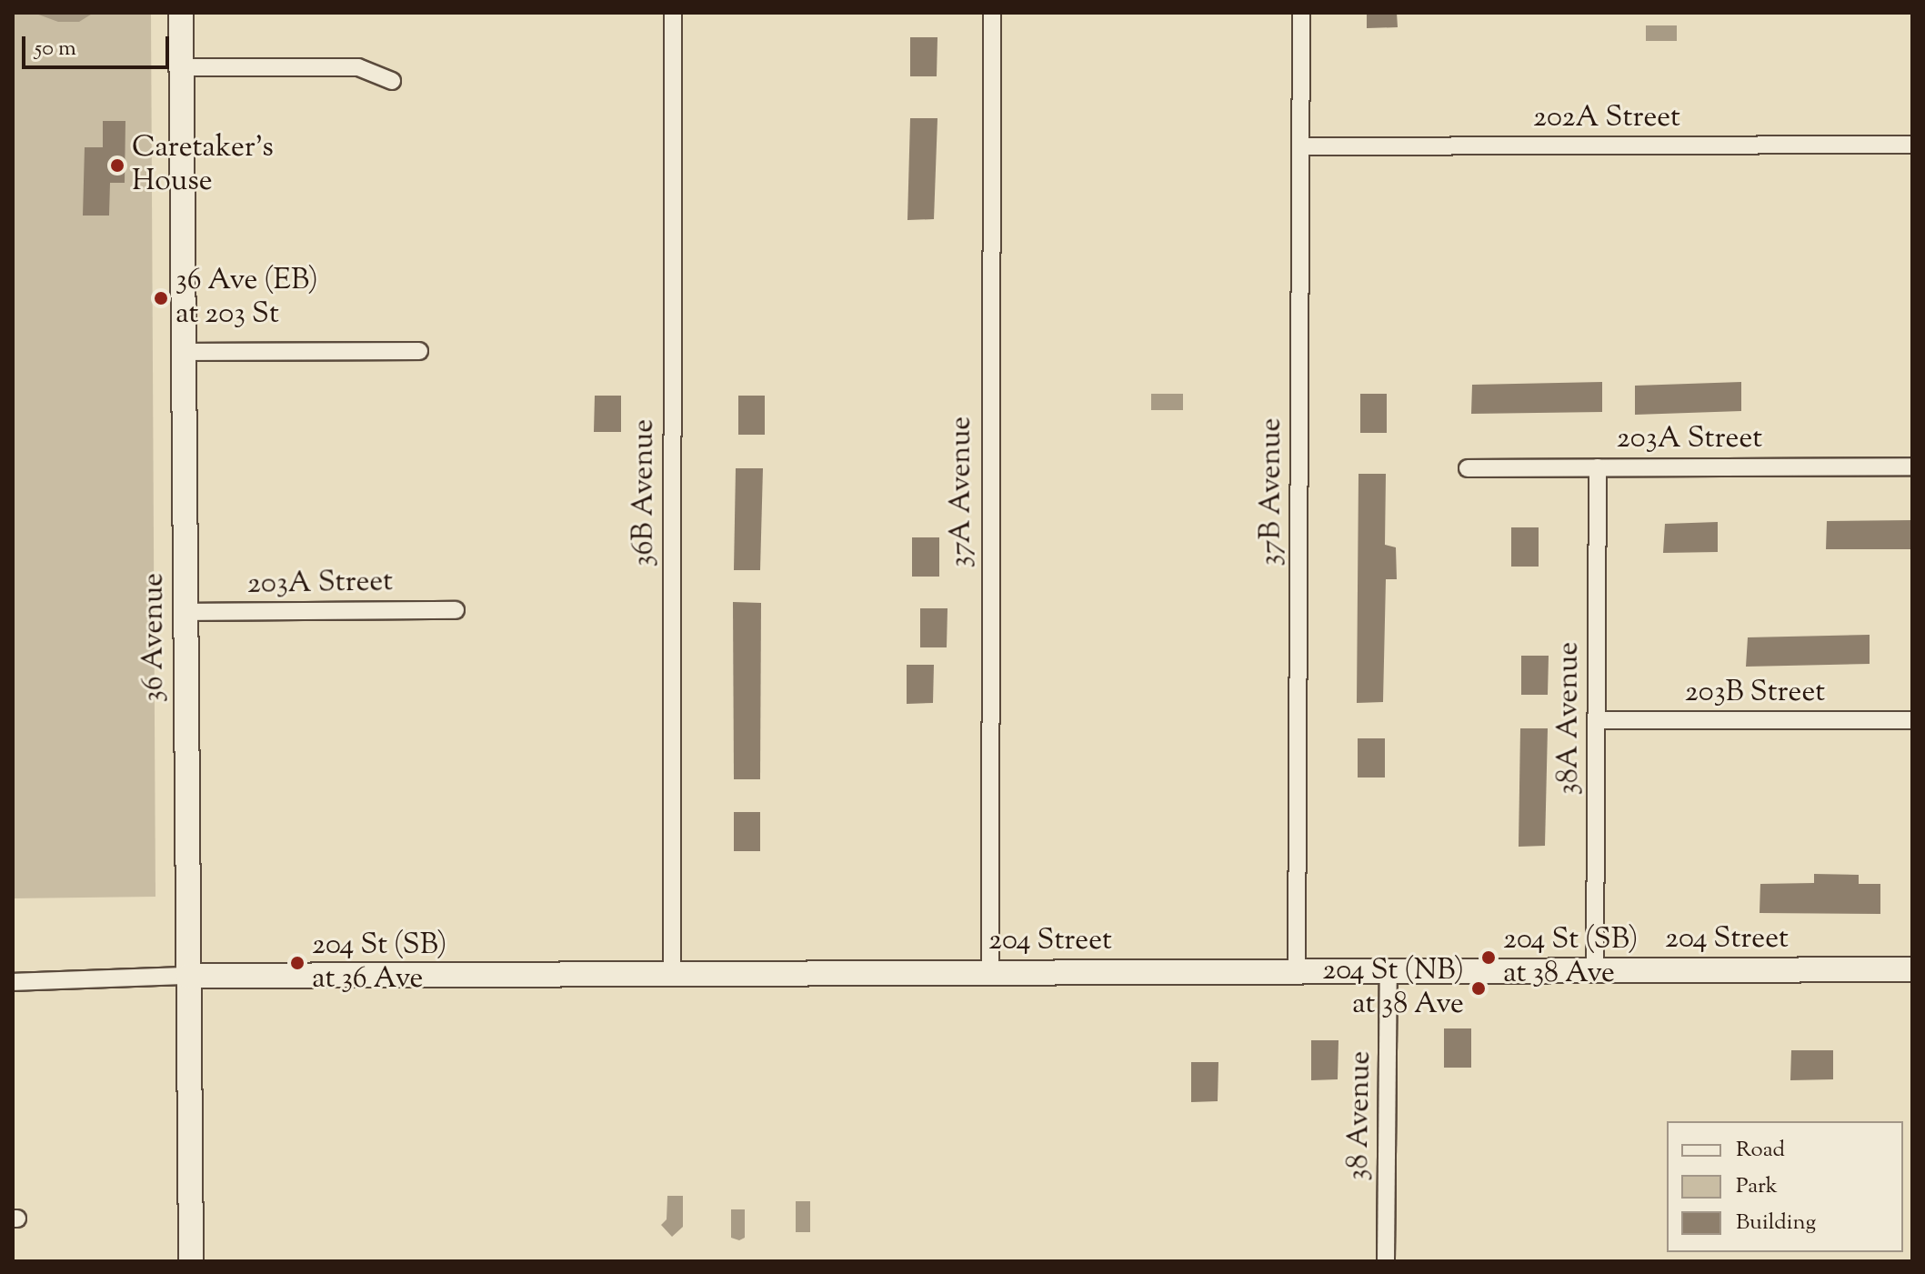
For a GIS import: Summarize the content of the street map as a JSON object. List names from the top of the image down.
{
  "streets": {
    "street": [
      "202A Street",
      "203A Street",
      "37A Avenue",
      "37B Avenue",
      "36B Avenue",
      "36 Avenue",
      "203B Street",
      "38A Avenue",
      "204 Street",
      "38 Avenue"
    ]
  },
  "crossings": [
    ["202A Street", "37B Avenue"],
    ["203A Street", "36 Avenue"],
    ["203A Street", "38A Avenue"],
    ["37A Avenue", "204 Street"],
    ["37B Avenue", "204 Street"],
    ["36B Avenue", "204 Street"],
    ["36 Avenue", "204 Street"],
    ["203B Street", "38A Avenue"],
    ["38A Avenue", "204 Street"],
    ["204 Street", "38 Avenue"]
  ],
  "places": [
    "Caretaker's House",
    "36 Ave (EB) at 203 St",
    "204 St (SB) at 38 Ave",
    "204 St (SB) at 36 Ave",
    "204 St (NB) at 38 Ave"
  ],
  "legend": ["Road", "Park", "Building"],
  "scale_bar": "50 m"
}
